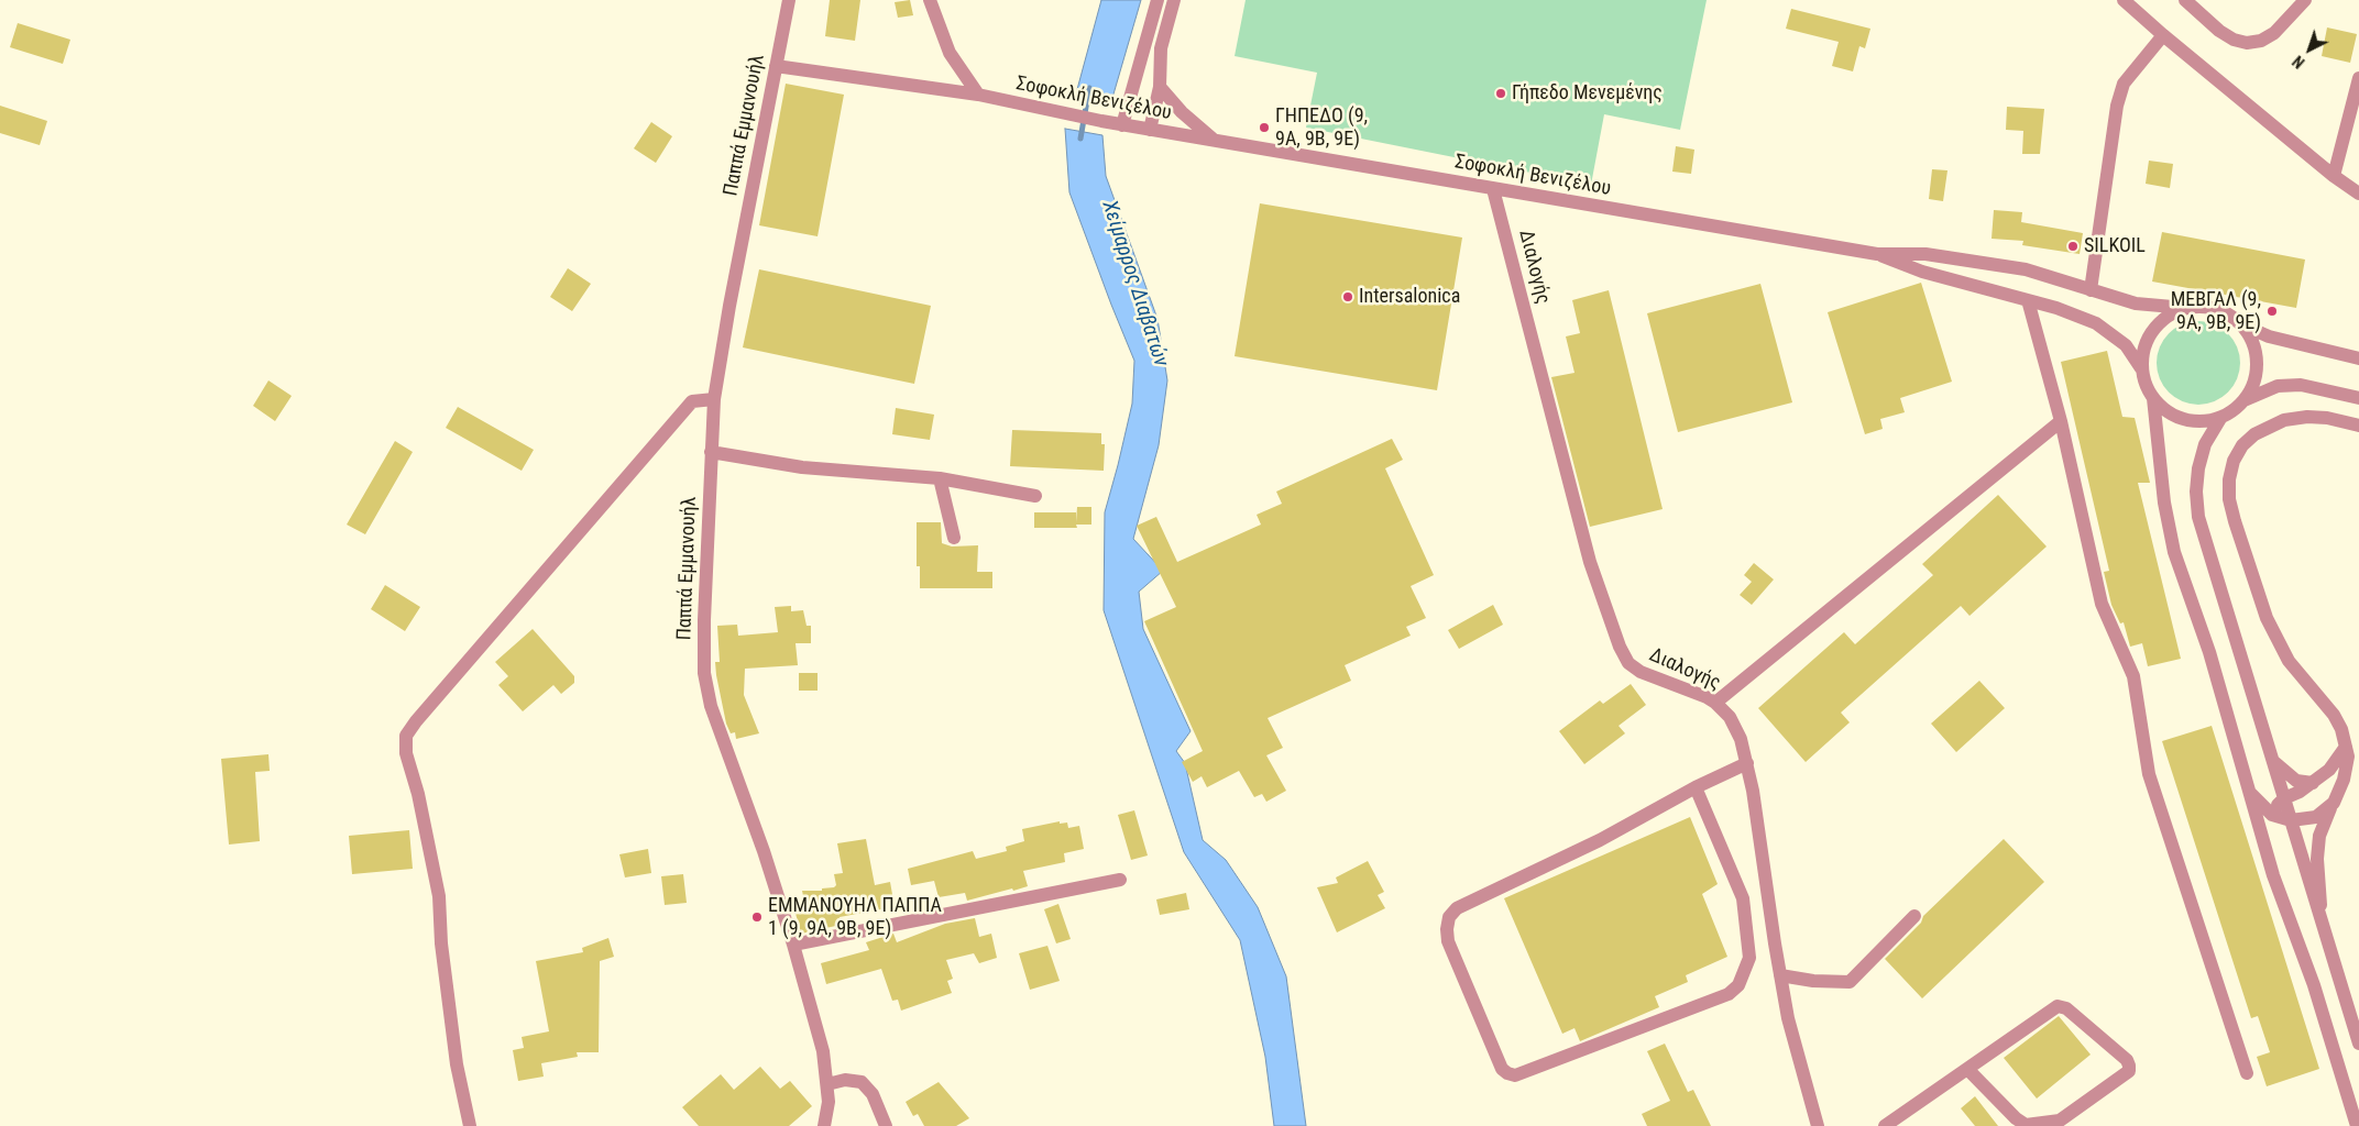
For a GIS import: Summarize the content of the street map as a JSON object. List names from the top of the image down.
{
  "streets": {
    "street": ["Σοφοκλή Βενιζέλου", "Παππά Εμμανουήλ", "Διαλογής"]
  },
  "crossings": [
    ["Σοφοκλή Βενιζέλου", "Παππά Εμμανουήλ"],
    ["Σοφοκλή Βενιζέλου", "Διαλογής"]
  ],
  "water": ["Χείμαρρος Διαβατών"],
  "places": [
    "Γήπεδο Μενεμένης",
    "ΓΗΠΕΔΟ (9, 9Α, 9Β, 9Ε)",
    "SILKOIL",
    "Intersalonica",
    "ΜΕΒΓΑΛ (9, 9Α, 9Β, 9Ε)",
    "ΕΜΜΑΝΟΥΗΛ ΠΑΠΠΑ 1 (9, 9Α, 9Β, 9Ε)"
  ],
  "north": "bottom left"
}
